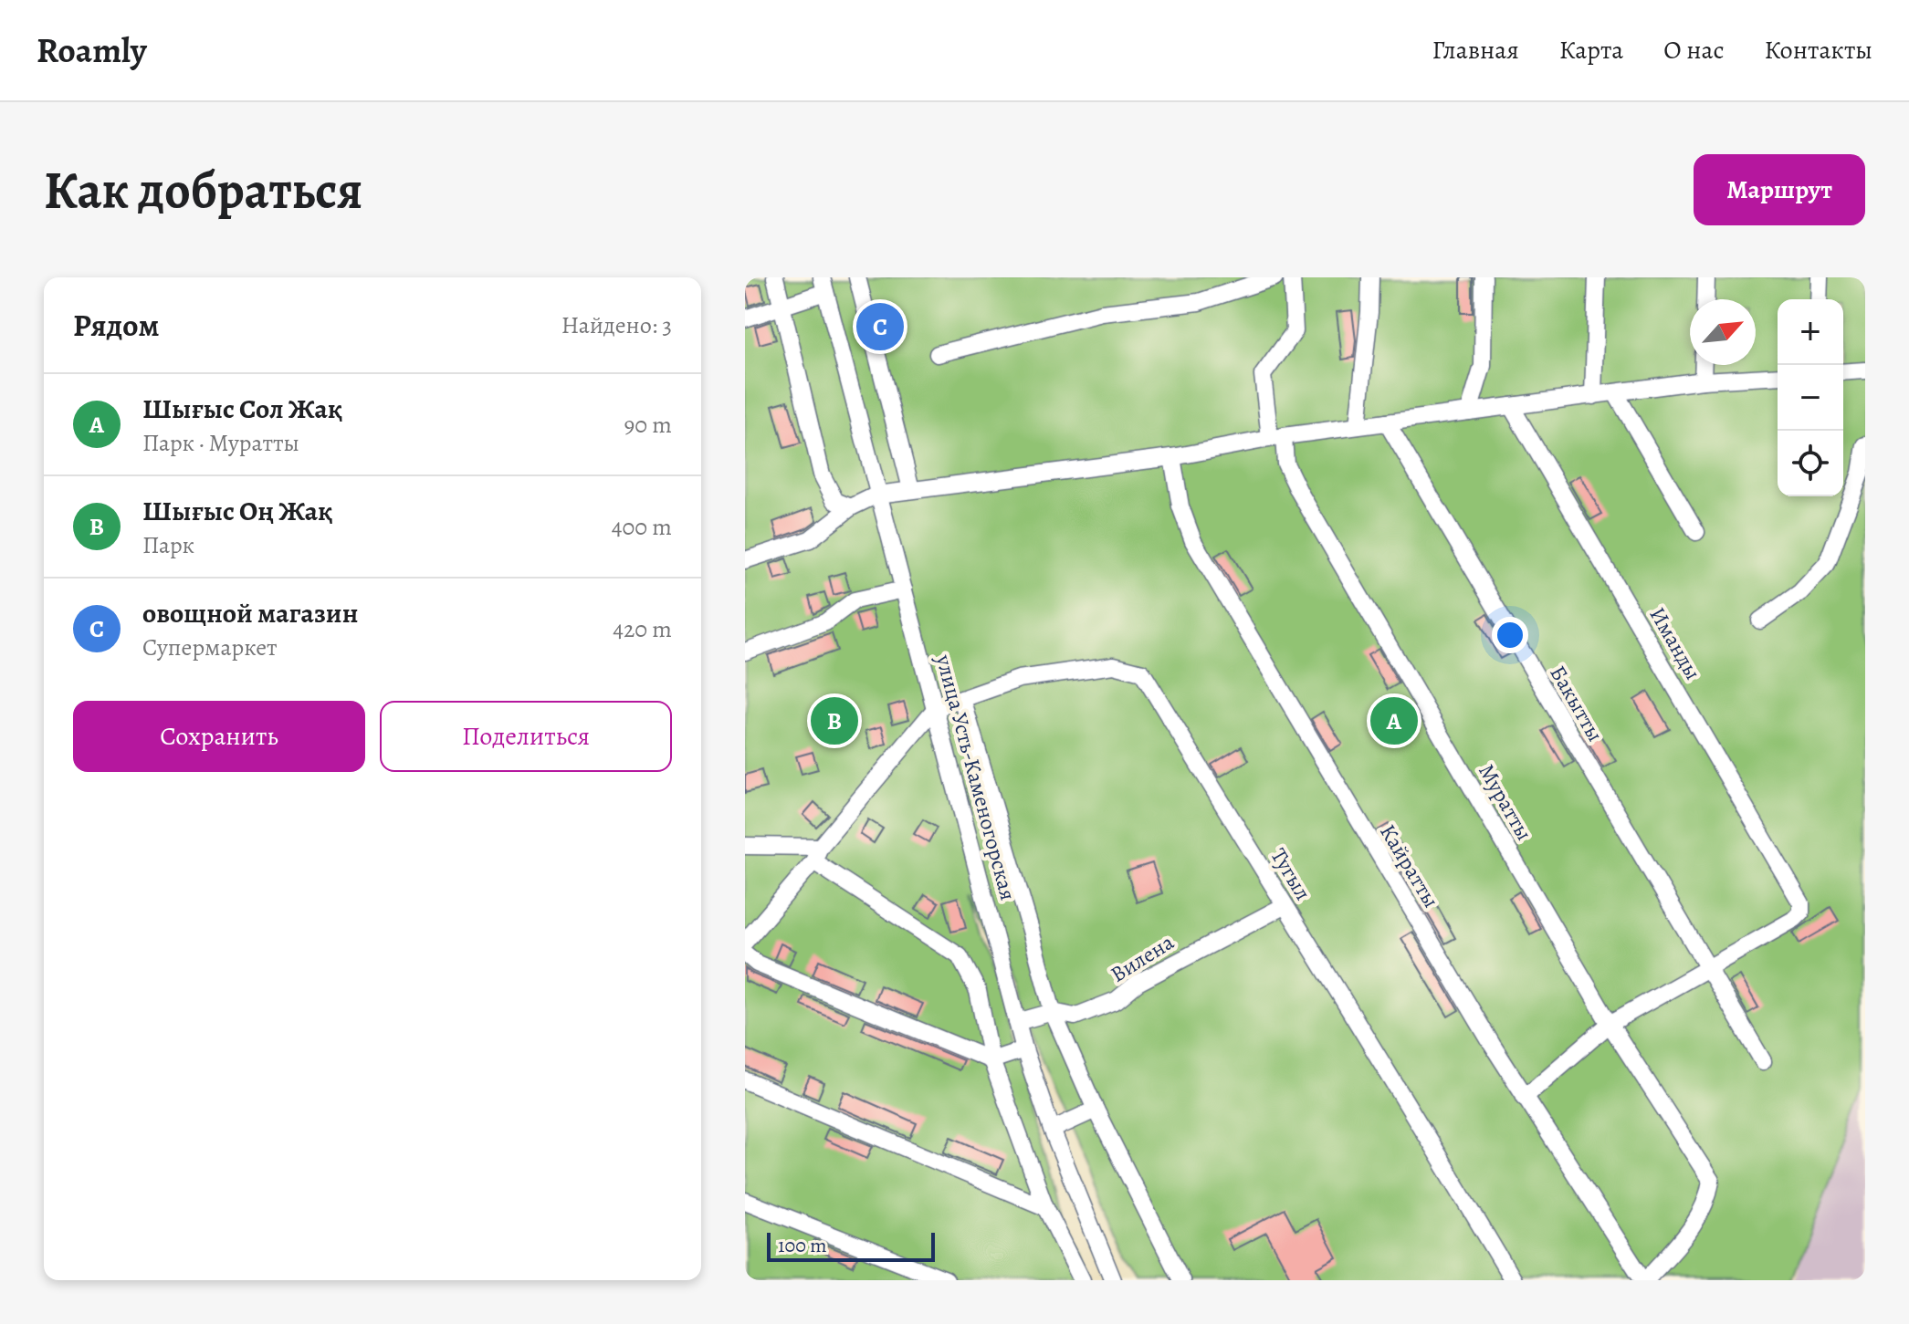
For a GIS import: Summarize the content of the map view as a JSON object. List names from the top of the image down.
{
  "streets": {
    "street": [
      "Иманды",
      "Бакытты",
      "улица Усть-Каменогорская",
      "Муратты",
      "Кайратты",
      "Тугыл",
      "Вилена"
    ]
  },
  "crossings": [
    ["Иманды", "Бакытты"],
    ["улица Усть-Каменогорская", "Тугыл"],
    ["улица Усть-Каменогорская", "Вилена"],
    ["Муратты", "Кайратты"],
    ["Тугыл", "Вилена"]
  ],
  "scale_bar": "100 m",
  "north": "top right",
  "page": {
    "header": "Roamly",
    "nav": [
      "Главная",
      "Карта",
      "О нас",
      "Контакты"
    ],
    "buttons": [
      "Маршрут",
      ["Сохранить", "Поделиться"]
    ],
    "title": "Как добраться",
    "heading": ["Рядом", "Найдено: 3"],
    "map_buttons": ["+", "−"],
    "pins": ["C", "A", "B"],
    "list": [
      {
        "mark": "A",
        "name": "Шығыс Сол Жақ",
        "note": "Парк · Муратты",
        "value": "90 m"
      },
      {
        "mark": "B",
        "name": "Шығыс Оң Жақ",
        "note": "Парк",
        "value": "400 m"
      },
      {
        "mark": "C",
        "name": "овощной магазин",
        "note": "Супермаркет",
        "value": "420 m"
      }
    ],
    "scale": "100 m"
  }
}
